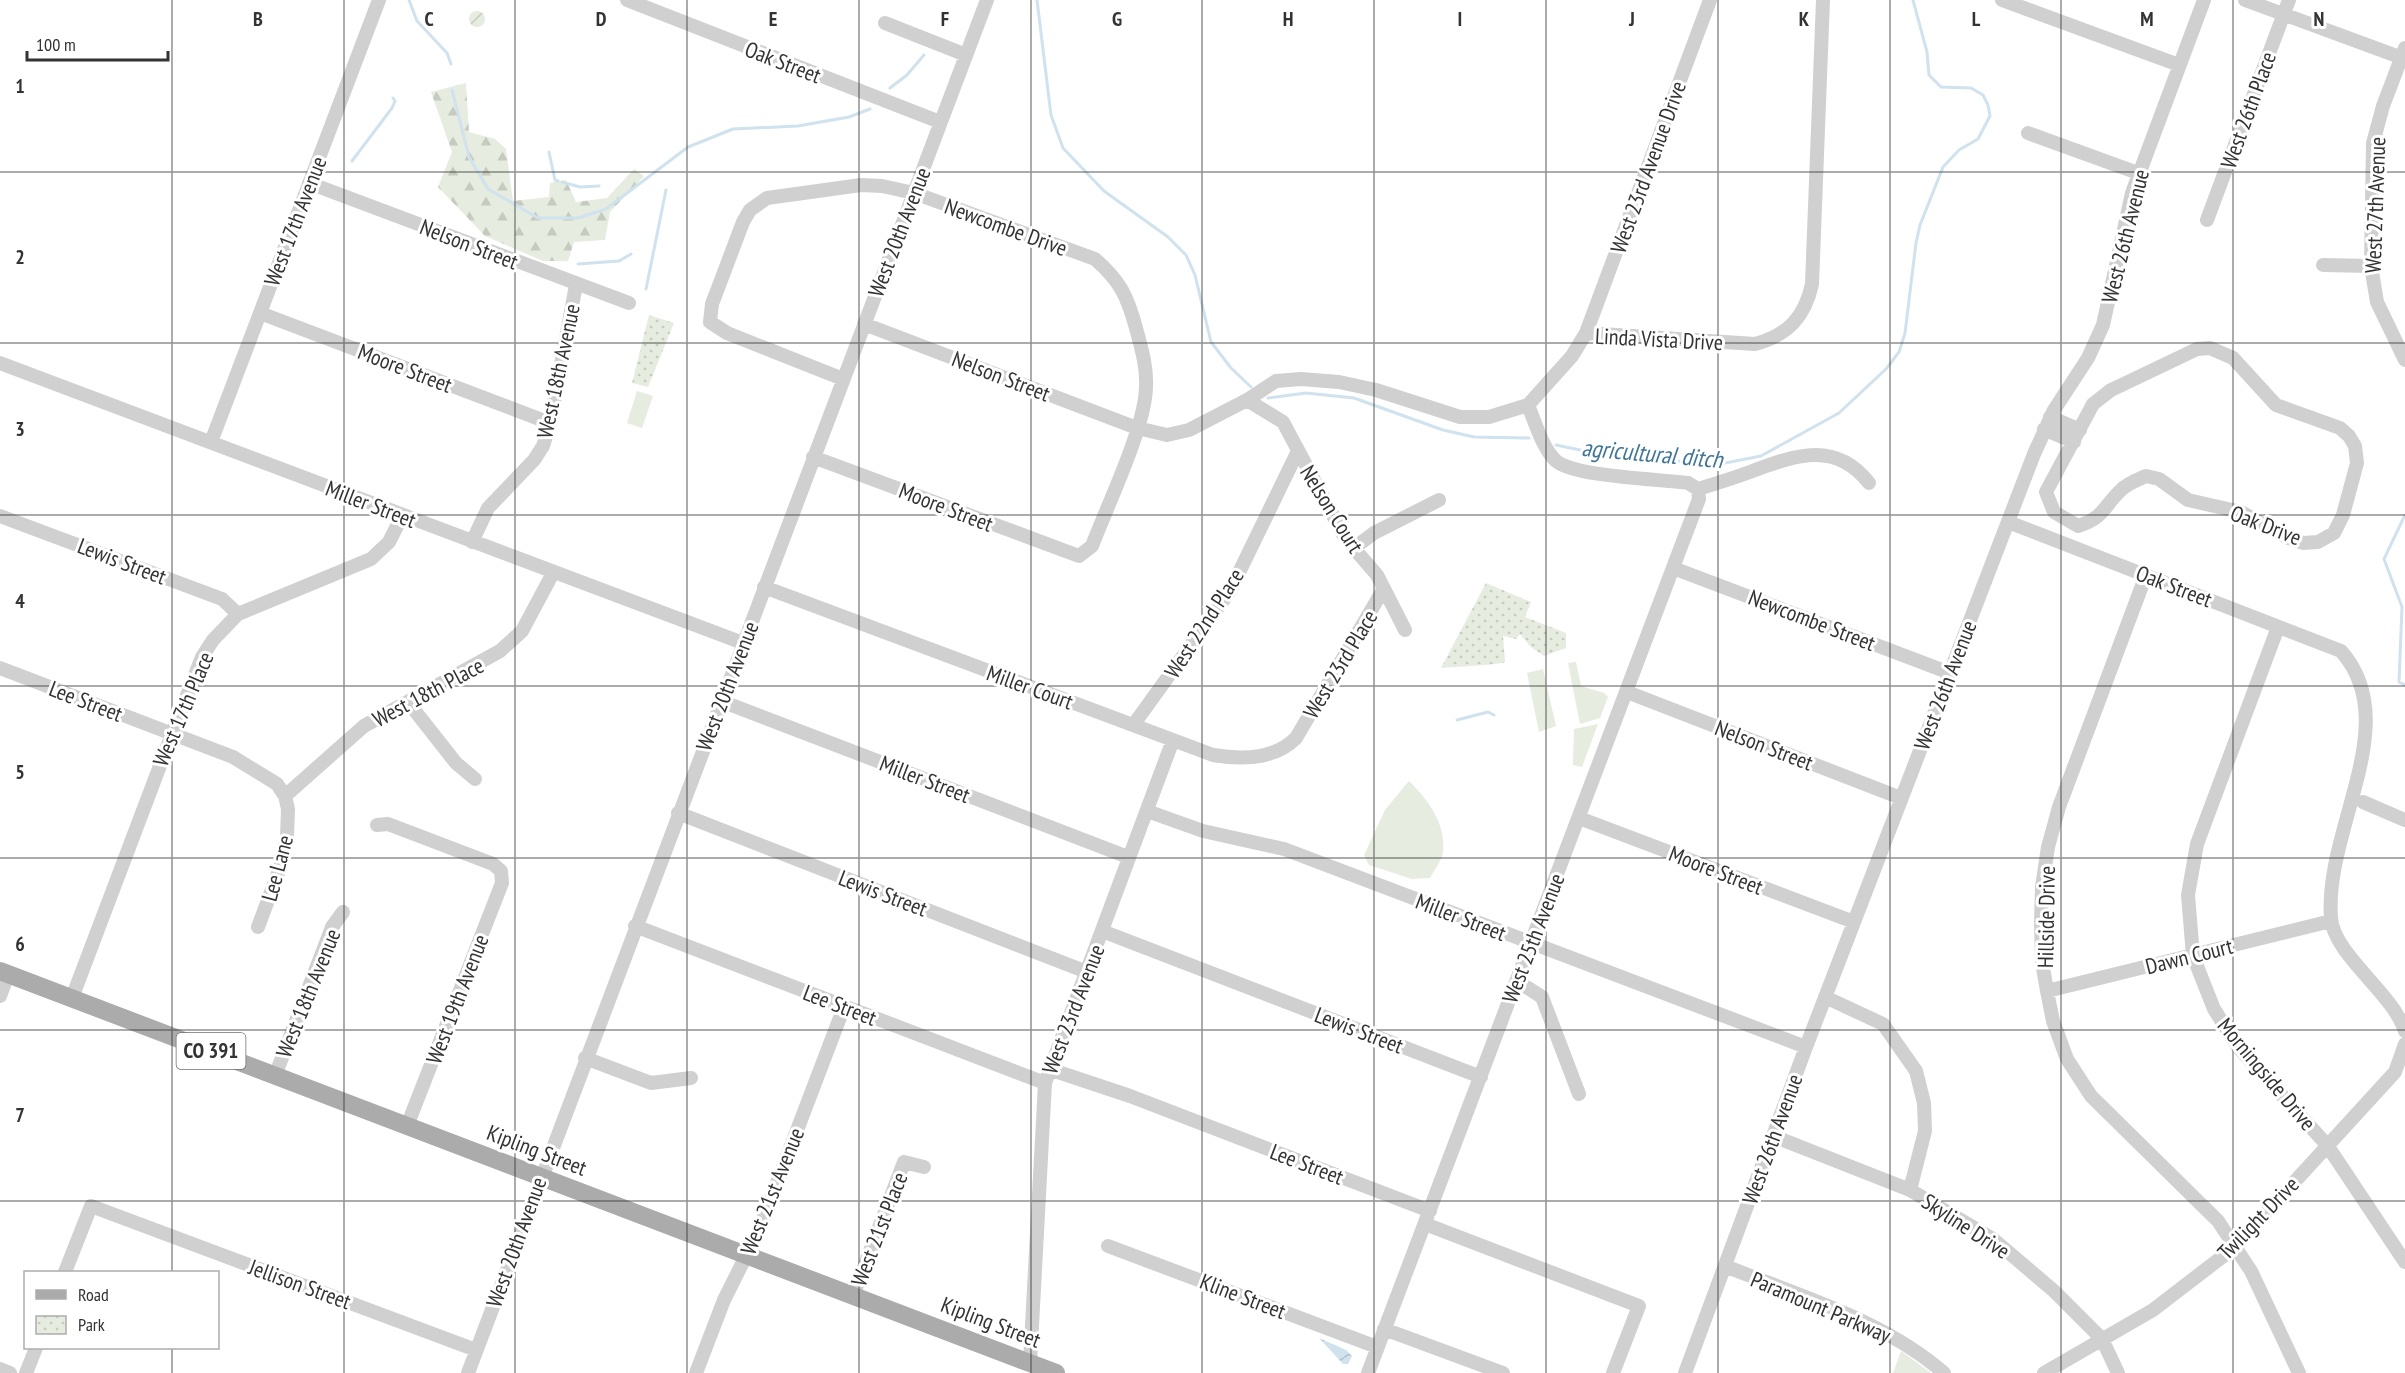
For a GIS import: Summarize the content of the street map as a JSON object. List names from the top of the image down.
{
  "streets": {
    "main road": ["CO 391", "Kipling Street"],
    "street": [
      "Oak Street",
      "West 26th Place",
      "West 23rd Avenue Drive",
      "West 27th Avenue",
      "West 17th Avenue",
      "Newcombe Drive",
      "West 20th Avenue",
      "West 26th Avenue",
      "Nelson Street",
      "Linda Vista Drive",
      "Moore Street",
      "West 18th Avenue",
      "Miller Street",
      "Nelson Court",
      "Oak Drive",
      "Lewis Street",
      "Newcombe Street",
      "West 22nd Place",
      "West 23rd Place",
      "Miller Court",
      "West 18th Place",
      "Lee Street",
      "West 17th Place",
      "Lee Lane",
      "Hillside Drive",
      "West 25th Avenue",
      "Dawn Court",
      "West 19th Avenue",
      "West 23rd Avenue",
      "Morningside Drive",
      "West 21st Avenue",
      "Twilight Drive",
      "Skyline Drive",
      "West 21st Place",
      "Jellison Street",
      "Kline Street",
      "Paramount Parkway"
    ]
  },
  "crossings": [
    ["Oak Street", "West 20th Avenue"],
    ["Oak Street", "West 26th Avenue"],
    ["Oak Street", "Hillside Drive"],
    ["Oak Street", "Morningside Drive"],
    ["West 23rd Avenue Drive", "Linda Vista Drive"],
    ["West 17th Avenue", "Nelson Street"],
    ["West 17th Avenue", "Moore Street"],
    ["West 17th Avenue", "Miller Street"],
    ["Newcombe Drive", "West 20th Avenue"],
    ["Newcombe Drive", "Nelson Street"],
    ["Newcombe Drive", "Moore Street"],
    ["West 20th Avenue", "Nelson Street"],
    ["West 20th Avenue", "Moore Street"],
    ["West 20th Avenue", "Miller Street"],
    ["West 20th Avenue", "Lewis Street"],
    ["West 20th Avenue", "Miller Court"],
    ["West 20th Avenue", "Lee Street"],
    ["West 20th Avenue", "Kipling Street"],
    ["West 20th Avenue", "Jellison Street"],
    ["West 26th Avenue", "Nelson Street"],
    ["West 26th Avenue", "Moore Street"],
    ["West 26th Avenue", "Miller Street"],
    ["West 26th Avenue", "Newcombe Street"],
    ["West 26th Avenue", "Skyline Drive"],
    ["West 26th Avenue", "Paramount Parkway"],
    ["Nelson Street", "West 18th Avenue"],
    ["Nelson Street", "West 25th Avenue"],
    ["Moore Street", "West 18th Avenue"],
    ["Moore Street", "West 25th Avenue"],
    ["West 18th Avenue", "Miller Street"],
    ["West 18th Avenue", "Kipling Street"],
    ["Miller Street", "West 18th Place"],
    ["Miller Street", "West 17th Place"],
    ["Miller Street", "West 25th Avenue"],
    ["Miller Street", "West 23rd Avenue"],
    ["Nelson Court", "West 22nd Place"],
    ["Nelson Court", "West 23rd Place"],
    ["Lewis Street", "West 17th Place"],
    ["Lewis Street", "West 25th Avenue"],
    ["Lewis Street", "West 23rd Avenue"],
    ["Newcombe Street", "West 25th Avenue"],
    ["West 22nd Place", "Miller Court"],
    ["West 23rd Place", "Miller Court"],
    ["Miller Court", "West 23rd Avenue"],
    ["West 18th Place", "Lee Lane"],
    ["Lee Street", "West 17th Place"],
    ["Lee Street", "West 25th Avenue"],
    ["Lee Street", "West 23rd Avenue"],
    ["Lee Street", "West 21st Avenue"],
    ["West 17th Place", "Kipling Street"],
    ["Hillside Drive", "Dawn Court"],
    ["Hillside Drive", "Twilight Drive"],
    ["West 25th Avenue", "Kline Street"],
    ["Dawn Court", "Morningside Drive"],
    ["West 19th Avenue", "Kipling Street"],
    ["West 23rd Avenue", "Kipling Street"],
    ["Morningside Drive", "Twilight Drive"],
    ["Kipling Street", "West 21st Avenue"],
    ["Kipling Street", "West 21st Place"],
    ["Twilight Drive", "Skyline Drive"]
  ],
  "water": ["agricultural ditch"],
  "legend": ["Road", "Park"],
  "scale_bar": "100 m",
  "grid": {
    "columns": [
      "B",
      "C",
      "D",
      "E",
      "F",
      "G",
      "H",
      "I",
      "J",
      "K",
      "L",
      "M",
      "N"
    ],
    "rows": [
      "1",
      "2",
      "3",
      "4",
      "5",
      "6",
      "7"
    ]
  }
}
